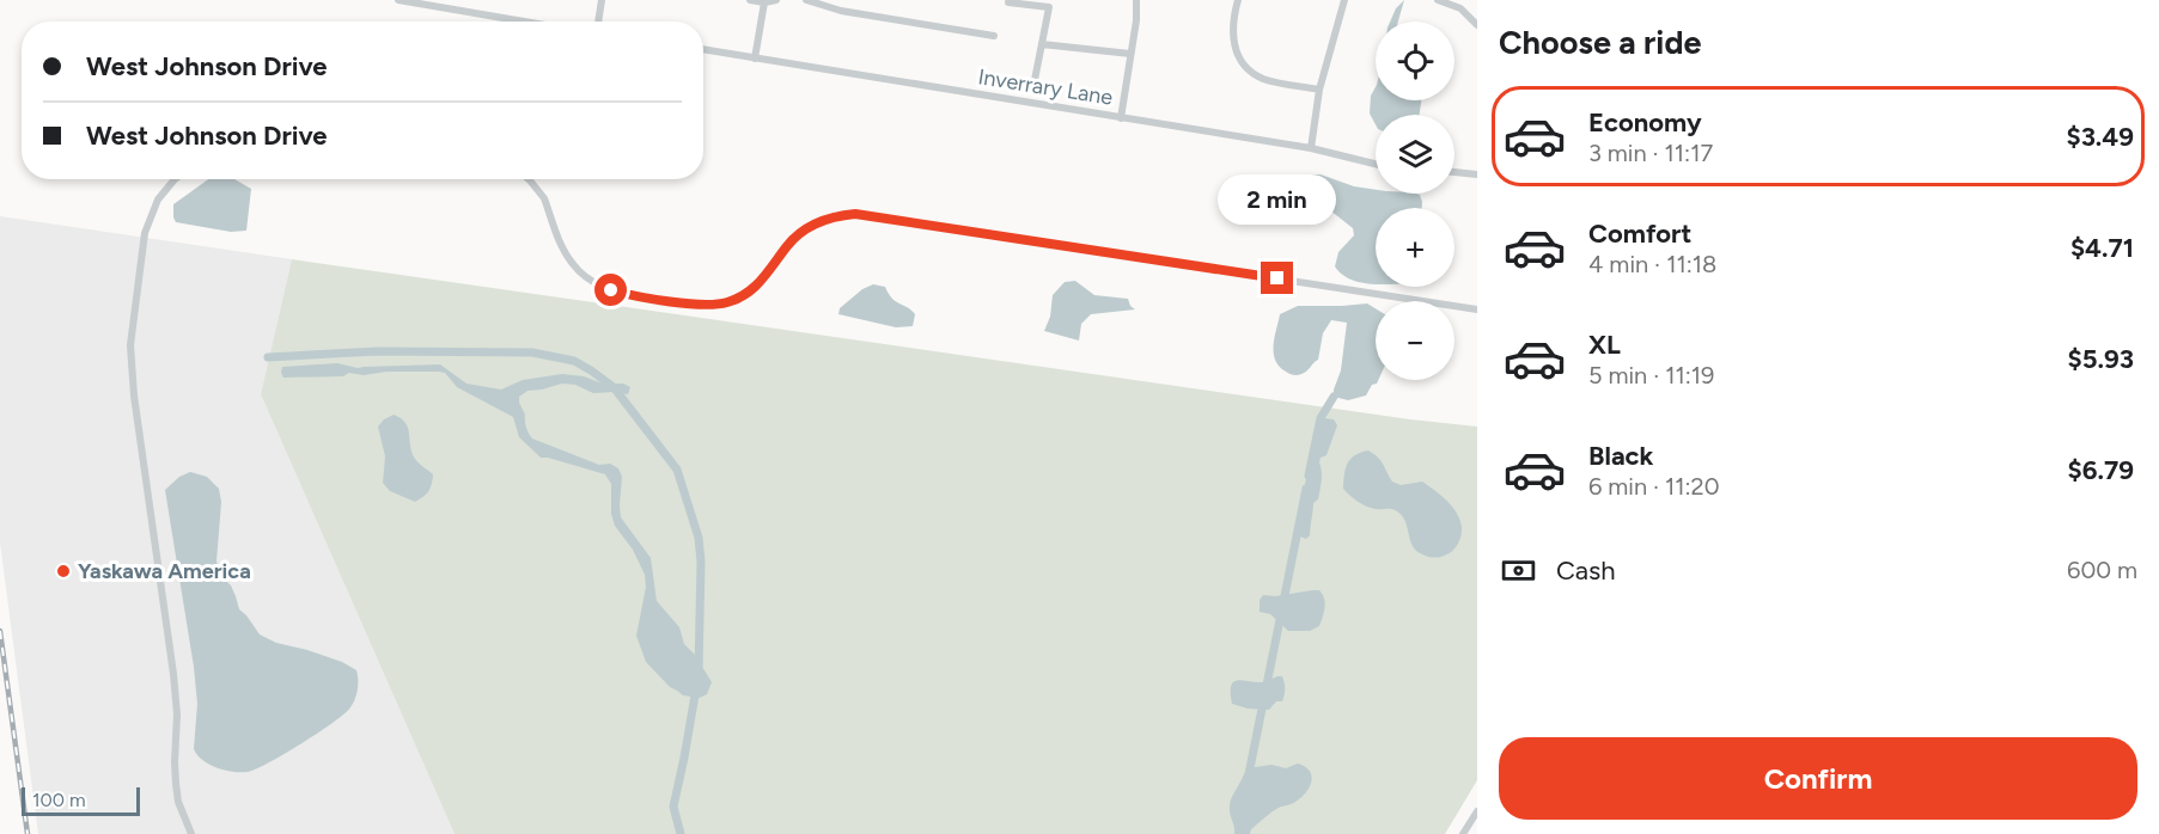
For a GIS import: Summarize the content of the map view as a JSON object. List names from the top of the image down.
{
  "streets": {
    "street": ["Inverrary Lane"]
  },
  "places": ["Yaskawa America"],
  "scale_bar": "100 m",
  "page": {
    "heading": "Choose a ride",
    "map_buttons": ["+", "−"],
    "banner": ["West Johnson Drive", "West Johnson Drive"],
    "list": [
      {
        "name": "Economy",
        "note": "3 min · 11:17",
        "value": "$3.49"
      },
      {
        "name": "Comfort",
        "note": "4 min · 11:18",
        "value": "$4.71"
      },
      {
        "name": "XL",
        "note": "5 min · 11:19",
        "value": "$5.93"
      },
      {
        "name": "Black",
        "note": "6 min · 11:20",
        "value": "$6.79"
      }
    ],
    "bubble": "2 min",
    "pay": ["Cash", "600 m"],
    "buttons": "Confirm",
    "scale": "100 m"
  }
}
